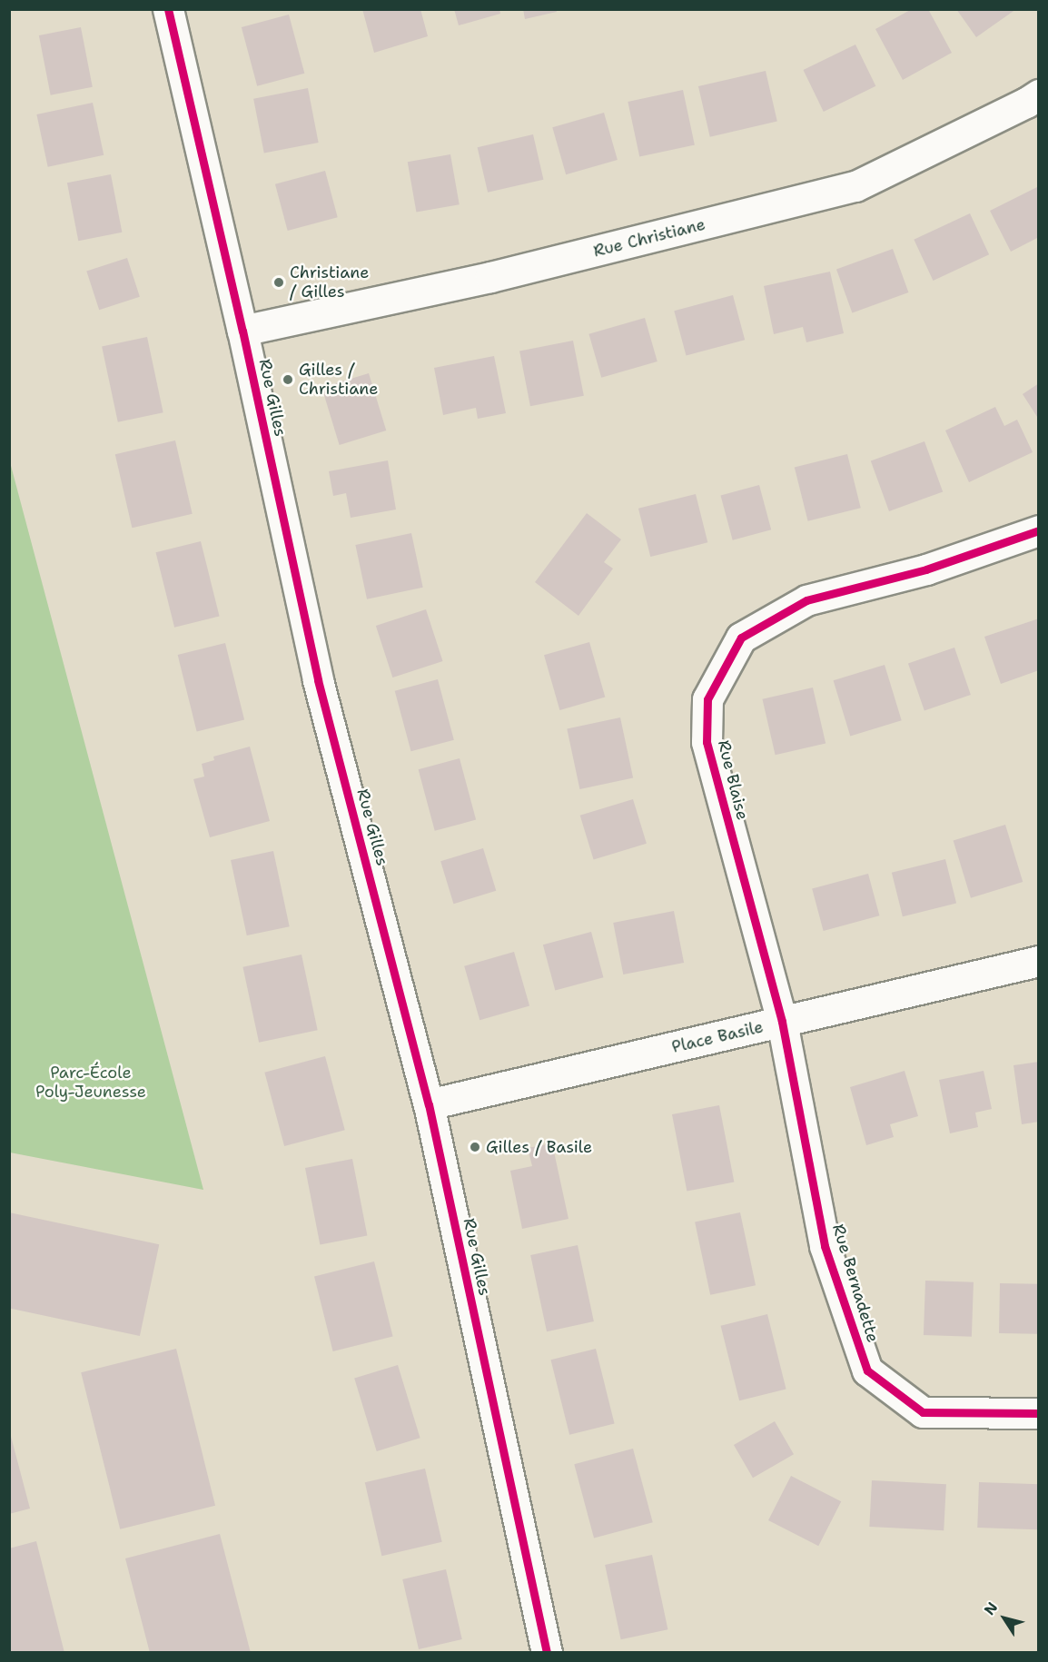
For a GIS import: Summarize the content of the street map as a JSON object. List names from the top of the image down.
{
  "streets": {
    "street": [
      "Rue Christiane",
      "Rue Gilles",
      "Rue Blaise",
      "Place Basile",
      "Rue Bernadette"
    ]
  },
  "crossings": [
    ["Rue Christiane", "Rue Gilles"],
    ["Rue Gilles", "Place Basile"],
    ["Rue Blaise", "Place Basile"],
    ["Rue Blaise", "Rue Bernadette"],
    ["Place Basile", "Rue Bernadette"]
  ],
  "parks": ["Parc-École Poly-Jeunesse"],
  "places": ["Christiane / Gilles", "Gilles / Christiane", "Gilles / Basile"],
  "north": "top left"
}
